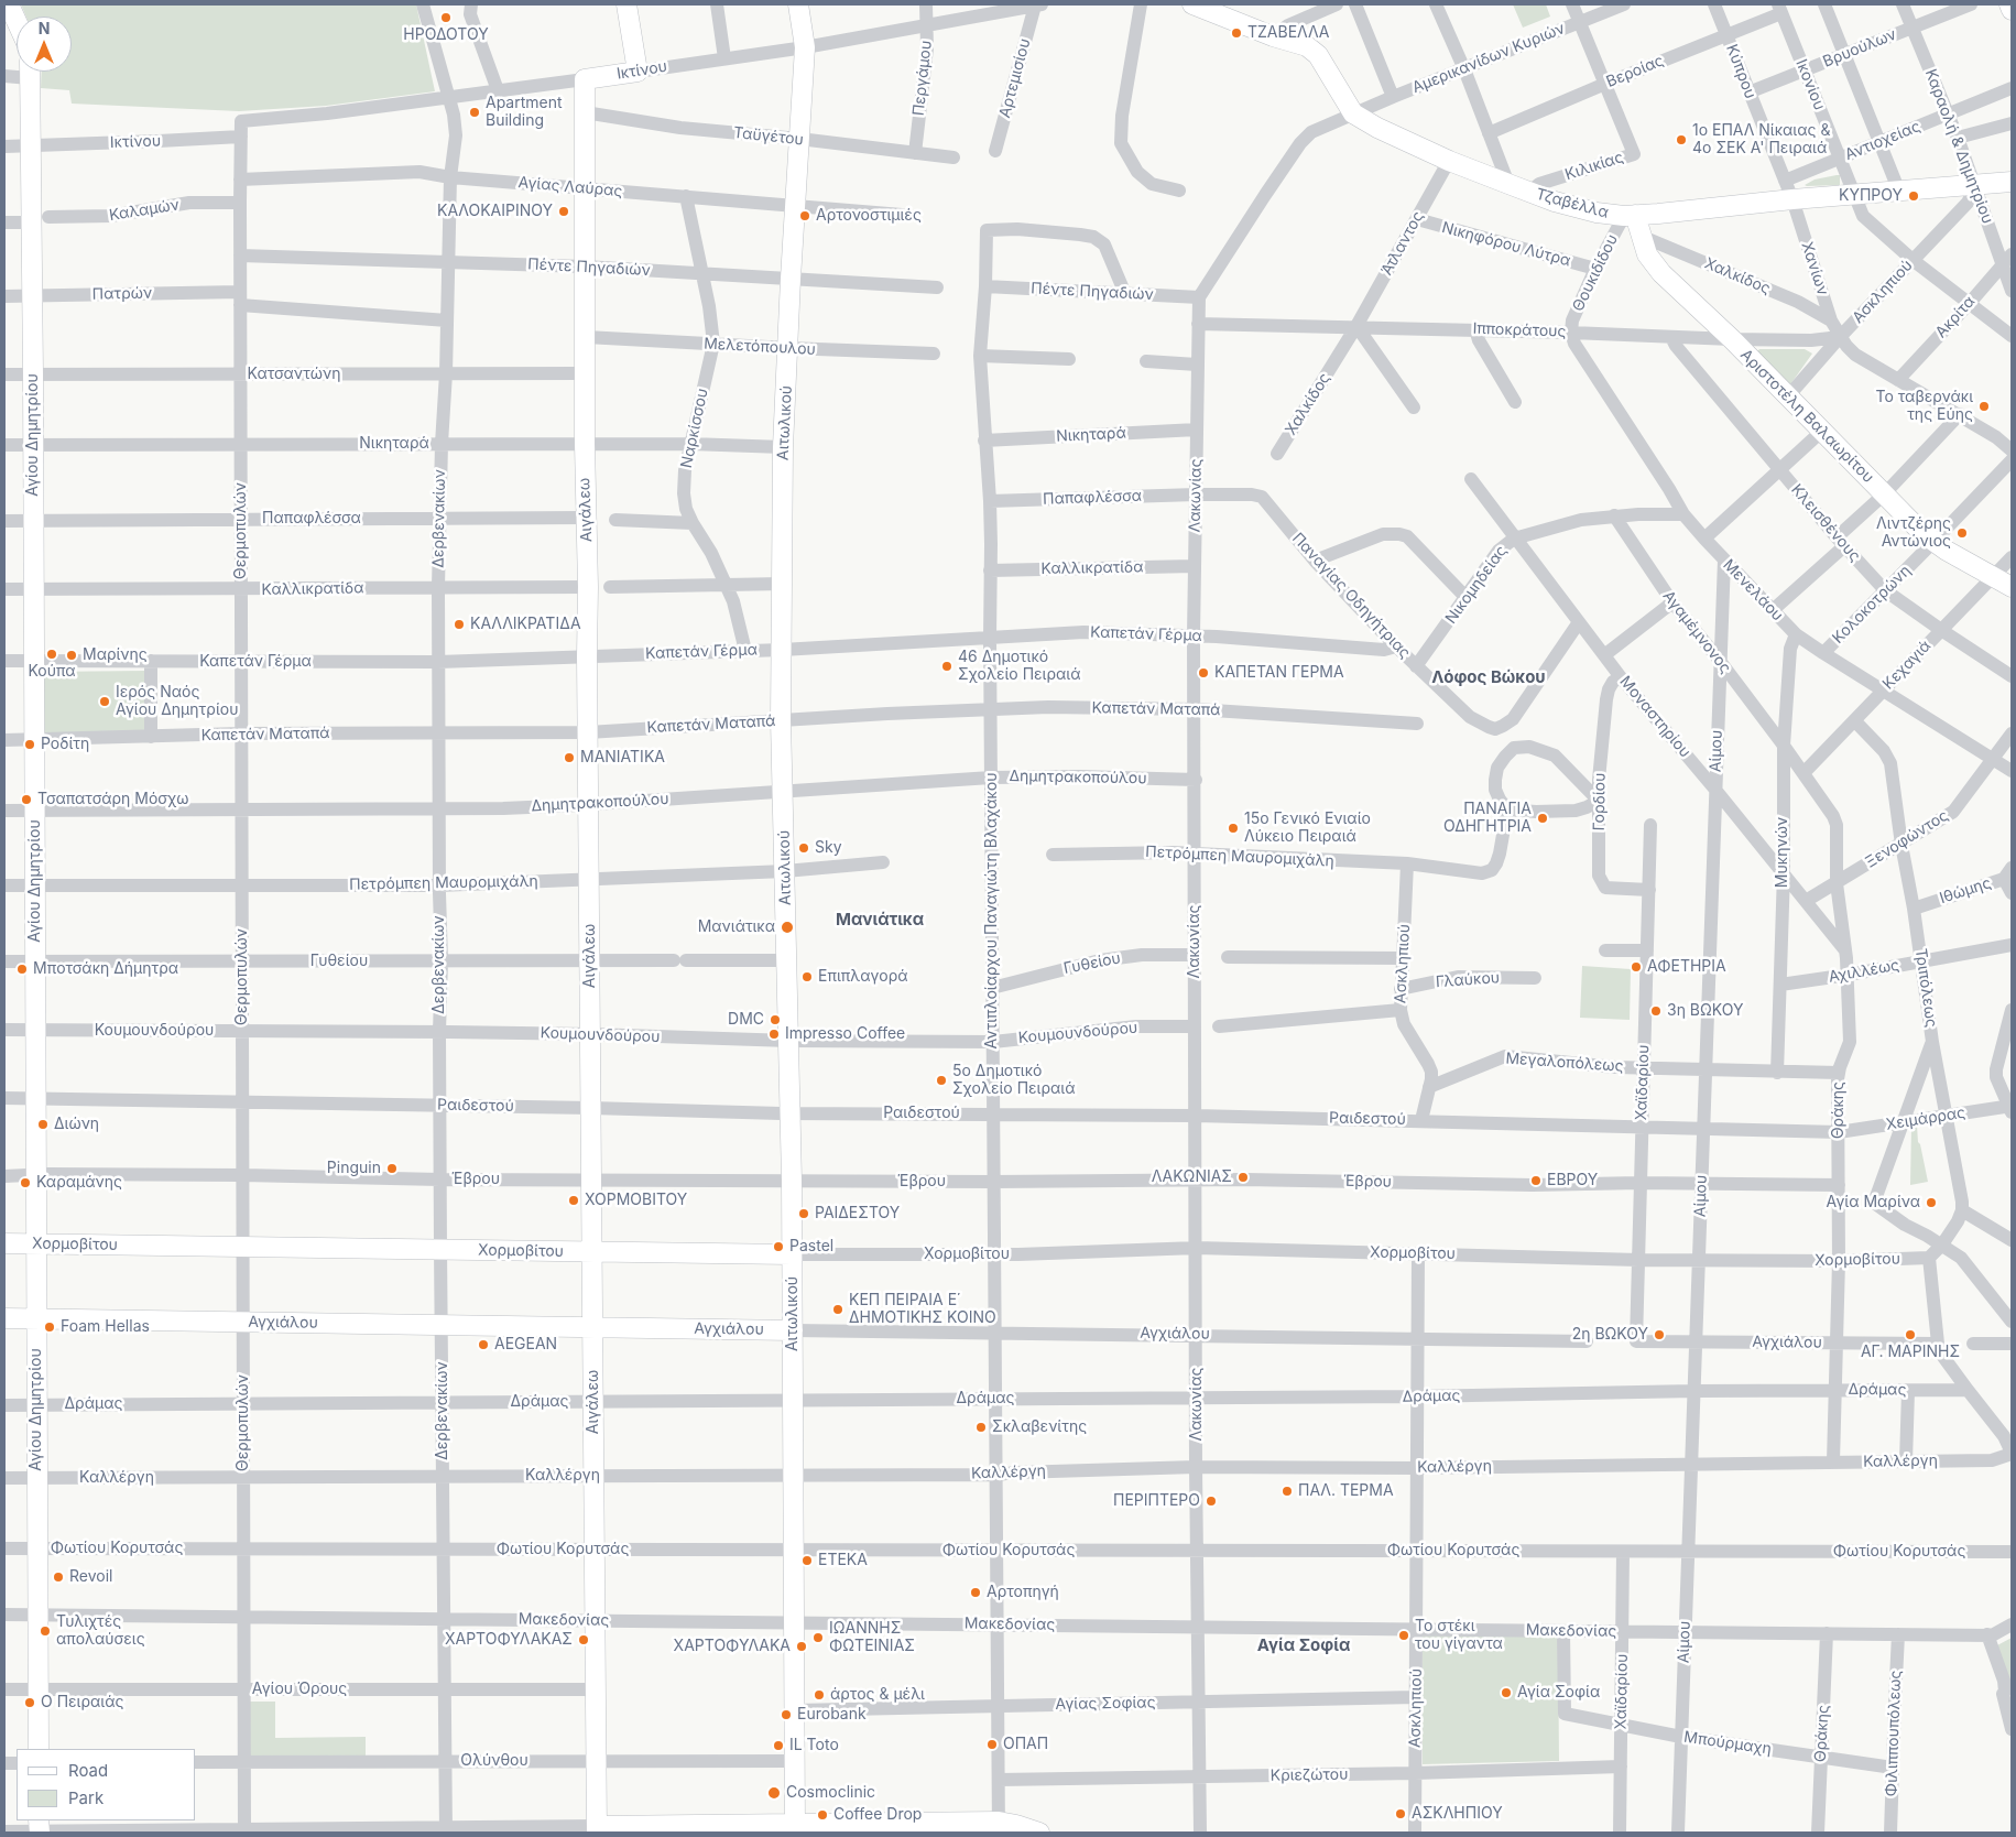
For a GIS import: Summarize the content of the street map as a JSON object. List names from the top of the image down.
{
  "streets": {
    "street": [
      "Βρυούλων",
      "Αμερικανίδων Κυριών",
      "Ικτίνου",
      "Βεροίας",
      "Κύπρου",
      "Περγάμου",
      "Αρτεμισίου",
      "Ικονίου",
      "Ταϋγέτου",
      "Αντιοχείας",
      "Καραολή & Δημητρίου",
      "Κιλικίας",
      "Αγίας Λαύρας",
      "Τζαβέλλα",
      "Καλαμών",
      "Άτλαντος",
      "Νικηφόρου Λύτρα",
      "Πέντε Πηγαδιών",
      "Χανίων",
      "Θουκιδίδου",
      "Χαλκίδος",
      "Ασκληπιού",
      "Πατρών",
      "Ακρίτα",
      "Ιπποκράτους",
      "Μελετόπουλου",
      "Κατσαντώνη",
      "Αριστοτέλη Βαλαωρίτου",
      "Αιτωλικού",
      "Ναρκίσσου",
      "Αγίου Δημητρίου",
      "Νικηταρά",
      "Λακωνίας",
      "Παπαφλέσσα",
      "Αιγάλεω",
      "Δερβενακίων",
      "Κλεισθένους",
      "Θερμοπυλών",
      "Καλλικρατίδα",
      "Νικομηδείας",
      "Μενελάου",
      "Παναγίας Οδηγήτριας",
      "Κολοκοτρώνη",
      "Αγαμέμνονος",
      "Καπετάν Γέρμα",
      "Κεχαγιά",
      "Καπετάν Ματαπά",
      "Μοναστηρίου",
      "Αίμου",
      "Δημητρακοπούλου",
      "Γορδίου",
      "Ξενοφώντος",
      "Μυκηνών",
      "Πετρόμπεη Μαυρομιχάλη",
      "Ιθώμης",
      "Αντιπλοίαρχου Παναγιώτη Βλαχάκου",
      "Γυθείου",
      "Αχιλλέως",
      "Γλαύκου",
      "Τριπόλεως",
      "Κουμουνδούρου",
      "Μεγαλοπόλεως",
      "Χαϊδαρίου",
      "Ραιδεστού",
      "Θράκης",
      "Χειμάρρας",
      "Έβρου",
      "Χορμοβίτου",
      "Αγχιάλου",
      "Δράμας",
      "Καλλέργη",
      "Φωτίου Κορυτσάς",
      "Μακεδονίας",
      "Αγίου Όρους",
      "Αγίας Σοφίας",
      "Φιλιππουπόλεως",
      "Μπούρμαχη",
      "Ολύνθου",
      "Κριεζώτου"
    ]
  },
  "crossings": [
    ["Βρυούλων", "Κύπρου"],
    ["Βρυούλων", "Ικονίου"],
    ["Βρυούλων", "Καραολή & Δημητρίου"],
    ["Αμερικανίδων Κυριών", "Κιλικίας"],
    ["Αμερικανίδων Κυριών", "Τζαβέλλα"],
    ["Ικτίνου", "Περγάμου"],
    ["Ικτίνου", "Αρτεμισίου"],
    ["Ικτίνου", "Αιτωλικού"],
    ["Ικτίνου", "Αγίου Δημητρίου"],
    ["Ικτίνου", "Αιγάλεω"],
    ["Ικτίνου", "Δερβενακίων"],
    ["Ικτίνου", "Θερμοπυλών"],
    ["Βεροίας", "Κύπρου"],
    ["Βεροίας", "Ικονίου"],
    ["Βεροίας", "Κιλικίας"],
    ["Κύπρου", "Αντιοχείας"],
    ["Κύπρου", "Τζαβέλλα"],
    ["Κύπρου", "Χανίων"],
    ["Περγάμου", "Ταϋγέτου"],
    ["Ικονίου", "Αντιοχείας"],
    ["Ικονίου", "Τζαβέλλα"],
    ["Ικονίου", "Ασκληπιού"],
    ["Ικονίου", "Ακρίτα"],
    ["Ταϋγέτου", "Αιτωλικού"],
    ["Ταϋγέτου", "Αιγάλεω"],
    ["Αντιοχείας", "Καραολή & Δημητρίου"],
    ["Καραολή & Δημητρίου", "Τζαβέλλα"],
    ["Καραολή & Δημητρίου", "Ασκληπιού"],
    ["Καραολή & Δημητρίου", "Ακρίτα"],
    ["Κιλικίας", "Τζαβέλλα"],
    ["Αγίας Λαύρας", "Αιτωλικού"],
    ["Αγίας Λαύρας", "Ναρκίσσου"],
    ["Αγίας Λαύρας", "Αιγάλεω"],
    ["Αγίας Λαύρας", "Δερβενακίων"],
    ["Αγίας Λαύρας", "Θερμοπυλών"],
    ["Τζαβέλλα", "Άτλαντος"],
    ["Τζαβέλλα", "Χανίων"],
    ["Τζαβέλλα", "Θουκιδίδου"],
    ["Τζαβέλλα", "Ασκληπιού"],
    ["Τζαβέλλα", "Αριστοτέλη Βαλαωρίτου"],
    ["Καλαμών", "Αγίου Δημητρίου"],
    ["Καλαμών", "Θερμοπυλών"],
    ["Άτλαντος", "Νικηφόρου Λύτρα"],
    ["Άτλαντος", "Χαλκίδος"],
    ["Άτλαντος", "Ιπποκράτους"],
    ["Νικηφόρου Λύτρα", "Θουκιδίδου"],
    ["Πέντε Πηγαδιών", "Αιτωλικού"],
    ["Πέντε Πηγαδιών", "Ναρκίσσου"],
    ["Πέντε Πηγαδιών", "Λακωνίας"],
    ["Πέντε Πηγαδιών", "Αιγάλεω"],
    ["Πέντε Πηγαδιών", "Δερβενακίων"],
    ["Πέντε Πηγαδιών", "Θερμοπυλών"],
    ["Πέντε Πηγαδιών", "Αντιπλοίαρχου Παναγιώτη Βλαχάκου"],
    ["Χανίων", "Χαλκίδος"],
    ["Χανίων", "Ασκληπιού"],
    ["Χανίων", "Ιπποκράτους"],
    ["Θουκιδίδου", "Ιπποκράτους"],
    ["Θουκιδίδου", "Αριστοτέλη Βαλαωρίτου"],
    ["Θουκιδίδου", "Μενελάου"],
    ["Χαλκίδος", "Ιπποκράτους"],
    ["Χαλκίδος", "Αριστοτέλη Βαλαωρίτου"],
    ["Ασκληπιού", "Ιπποκράτους"],
    ["Ασκληπιού", "Αριστοτέλη Βαλαωρίτου"],
    ["Ασκληπιού", "Πετρόμπεη Μαυρομιχάλη"],
    ["Ασκληπιού", "Γλαύκου"],
    ["Ασκληπιού", "Μεγαλοπόλεως"],
    ["Ασκληπιού", "Ραιδεστού"],
    ["Ασκληπιού", "Χορμοβίτου"],
    ["Ασκληπιού", "Αγχιάλου"],
    ["Ασκληπιού", "Δράμας"],
    ["Ασκληπιού", "Καλλέργη"],
    ["Ασκληπιού", "Φωτίου Κορυτσάς"],
    ["Ασκληπιού", "Μακεδονίας"],
    ["Ασκληπιού", "Αγίας Σοφίας"],
    ["Ασκληπιού", "Κριεζώτου"],
    ["Πατρών", "Αγίου Δημητρίου"],
    ["Πατρών", "Δερβενακίων"],
    ["Πατρών", "Θερμοπυλών"],
    ["Ιπποκράτους", "Αριστοτέλη Βαλαωρίτου"],
    ["Ιπποκράτους", "Λακωνίας"],
    ["Ιπποκράτους", "Κλεισθένους"],
    ["Ιπποκράτους", "Μενελάου"],
    ["Μελετόπουλου", "Αιτωλικού"],
    ["Μελετόπουλου", "Ναρκίσσου"],
    ["Μελετόπουλου", "Αιγάλεω"],
    ["Κατσαντώνη", "Αγίου Δημητρίου"],
    ["Κατσαντώνη", "Αιγάλεω"],
    ["Κατσαντώνη", "Δερβενακίων"],
    ["Κατσαντώνη", "Θερμοπυλών"],
    ["Αριστοτέλη Βαλαωρίτου", "Κολοκοτρώνη"],
    ["Αριστοτέλη Βαλαωρίτου", "Κεχαγιά"],
    ["Αιτωλικού", "Νικηταρά"],
    ["Αιτωλικού", "Καπετάν Γέρμα"],
    ["Αιτωλικού", "Καπετάν Ματαπά"],
    ["Αιτωλικού", "Δημητρακοπούλου"],
    ["Αιτωλικού", "Πετρόμπεη Μαυρομιχάλη"],
    ["Αιτωλικού", "Γυθείου"],
    ["Αιτωλικού", "Κουμουνδούρου"],
    ["Αιτωλικού", "Ραιδεστού"],
    ["Αιτωλικού", "Έβρου"],
    ["Αιτωλικού", "Χορμοβίτου"],
    ["Αιτωλικού", "Αγχιάλου"],
    ["Αιτωλικού", "Δράμας"],
    ["Αιτωλικού", "Καλλέργη"],
    ["Αιτωλικού", "Φωτίου Κορυτσάς"],
    ["Αιτωλικού", "Μακεδονίας"],
    ["Αιτωλικού", "Αγίας Σοφίας"],
    ["Αιτωλικού", "Ολύνθου"],
    ["Ναρκίσσου", "Νικηταρά"],
    ["Ναρκίσσου", "Καπετάν Γέρμα"],
    ["Αγίου Δημητρίου", "Νικηταρά"],
    ["Αγίου Δημητρίου", "Παπαφλέσσα"],
    ["Αγίου Δημητρίου", "Καλλικρατίδα"],
    ["Αγίου Δημητρίου", "Καπετάν Γέρμα"],
    ["Αγίου Δημητρίου", "Καπετάν Ματαπά"],
    ["Αγίου Δημητρίου", "Δημητρακοπούλου"],
    ["Αγίου Δημητρίου", "Πετρόμπεη Μαυρομιχάλη"],
    ["Αγίου Δημητρίου", "Γυθείου"],
    ["Αγίου Δημητρίου", "Κουμουνδούρου"],
    ["Αγίου Δημητρίου", "Ραιδεστού"],
    ["Αγίου Δημητρίου", "Έβρου"],
    ["Αγίου Δημητρίου", "Χορμοβίτου"],
    ["Αγίου Δημητρίου", "Αγχιάλου"],
    ["Αγίου Δημητρίου", "Δράμας"],
    ["Αγίου Δημητρίου", "Καλλέργη"],
    ["Αγίου Δημητρίου", "Φωτίου Κορυτσάς"],
    ["Αγίου Δημητρίου", "Μακεδονίας"],
    ["Αγίου Δημητρίου", "Αγίου Όρους"],
    ["Νικηταρά", "Λακωνίας"],
    ["Νικηταρά", "Αιγάλεω"],
    ["Νικηταρά", "Δερβενακίων"],
    ["Νικηταρά", "Θερμοπυλών"],
    ["Νικηταρά", "Αντιπλοίαρχου Παναγιώτη Βλαχάκου"],
    ["Λακωνίας", "Παπαφλέσσα"],
    ["Λακωνίας", "Καλλικρατίδα"],
    ["Λακωνίας", "Παναγίας Οδηγήτριας"],
    ["Λακωνίας", "Καπετάν Γέρμα"],
    ["Λακωνίας", "Καπετάν Ματαπά"],
    ["Λακωνίας", "Δημητρακοπούλου"],
    ["Λακωνίας", "Πετρόμπεη Μαυρομιχάλη"],
    ["Λακωνίας", "Γυθείου"],
    ["Λακωνίας", "Κουμουνδούρου"],
    ["Λακωνίας", "Ραιδεστού"],
    ["Λακωνίας", "Έβρου"],
    ["Λακωνίας", "Χορμοβίτου"],
    ["Λακωνίας", "Αγχιάλου"],
    ["Λακωνίας", "Δράμας"],
    ["Λακωνίας", "Καλλέργη"],
    ["Λακωνίας", "Φωτίου Κορυτσάς"],
    ["Λακωνίας", "Μακεδονίας"],
    ["Λακωνίας", "Αγίας Σοφίας"],
    ["Λακωνίας", "Κριεζώτου"],
    ["Παπαφλέσσα", "Αιγάλεω"],
    ["Παπαφλέσσα", "Δερβενακίων"],
    ["Παπαφλέσσα", "Θερμοπυλών"],
    ["Παπαφλέσσα", "Παναγίας Οδηγήτριας"],
    ["Παπαφλέσσα", "Αντιπλοίαρχου Παναγιώτη Βλαχάκου"],
    ["Αιγάλεω", "Καλλικρατίδα"],
    ["Αιγάλεω", "Καπετάν Γέρμα"],
    ["Αιγάλεω", "Καπετάν Ματαπά"],
    ["Αιγάλεω", "Δημητρακοπούλου"],
    ["Αιγάλεω", "Πετρόμπεη Μαυρομιχάλη"],
    ["Αιγάλεω", "Γυθείου"],
    ["Αιγάλεω", "Κουμουνδούρου"],
    ["Αιγάλεω", "Ραιδεστού"],
    ["Αιγάλεω", "Έβρου"],
    ["Αιγάλεω", "Χορμοβίτου"],
    ["Αιγάλεω", "Αγχιάλου"],
    ["Αιγάλεω", "Δράμας"],
    ["Αιγάλεω", "Καλλέργη"],
    ["Αιγάλεω", "Φωτίου Κορυτσάς"],
    ["Αιγάλεω", "Μακεδονίας"],
    ["Αιγάλεω", "Αγίου Όρους"],
    ["Αιγάλεω", "Ολύνθου"],
    ["Δερβενακίων", "Καλλικρατίδα"],
    ["Δερβενακίων", "Καπετάν Γέρμα"],
    ["Δερβενακίων", "Καπετάν Ματαπά"],
    ["Δερβενακίων", "Δημητρακοπούλου"],
    ["Δερβενακίων", "Πετρόμπεη Μαυρομιχάλη"],
    ["Δερβενακίων", "Γυθείου"],
    ["Δερβενακίων", "Κουμουνδούρου"],
    ["Δερβενακίων", "Ραιδεστού"],
    ["Δερβενακίων", "Έβρου"],
    ["Δερβενακίων", "Χορμοβίτου"],
    ["Δερβενακίων", "Αγχιάλου"],
    ["Δερβενακίων", "Δράμας"],
    ["Δερβενακίων", "Καλλέργη"],
    ["Δερβενακίων", "Φωτίου Κορυτσάς"],
    ["Δερβενακίων", "Μακεδονίας"],
    ["Δερβενακίων", "Αγίου Όρους"],
    ["Δερβενακίων", "Ολύνθου"],
    ["Κλεισθένους", "Κολοκοτρώνη"],
    ["Κλεισθένους", "Κεχαγιά"],
    ["Θερμοπυλών", "Καλλικρατίδα"],
    ["Θερμοπυλών", "Καπετάν Γέρμα"],
    ["Θερμοπυλών", "Καπετάν Ματαπά"],
    ["Θερμοπυλών", "Δημητρακοπούλου"],
    ["Θερμοπυλών", "Πετρόμπεη Μαυρομιχάλη"],
    ["Θερμοπυλών", "Γυθείου"],
    ["Θερμοπυλών", "Κουμουνδούρου"],
    ["Θερμοπυλών", "Ραιδεστού"],
    ["Θερμοπυλών", "Έβρου"],
    ["Θερμοπυλών", "Χορμοβίτου"],
    ["Θερμοπυλών", "Αγχιάλου"],
    ["Θερμοπυλών", "Δράμας"],
    ["Θερμοπυλών", "Καλλέργη"],
    ["Θερμοπυλών", "Φωτίου Κορυτσάς"],
    ["Θερμοπυλών", "Μακεδονίας"],
    ["Θερμοπυλών", "Αγίου Όρους"],
    ["Θερμοπυλών", "Ολύνθου"],
    ["Καλλικρατίδα", "Αντιπλοίαρχου Παναγιώτη Βλαχάκου"],
    ["Νικομηδείας", "Μενελάου"],
    ["Νικομηδείας", "Παναγίας Οδηγήτριας"],
    ["Νικομηδείας", "Αγαμέμνονος"],
    ["Νικομηδείας", "Μοναστηρίου"],
    ["Μενελάου", "Κολοκοτρώνη"],
    ["Μενελάου", "Κεχαγιά"],
    ["Μενελάου", "Αίμου"],
    ["Μενελάου", "Ξενοφώντος"],
    ["Μενελάου", "Μυκηνών"],
    ["Παναγίας Οδηγήτριας", "Καπετάν Γέρμα"],
    ["Αγαμέμνονος", "Αίμου"],
    ["Αγαμέμνονος", "Μυκηνών"],
    ["Αγαμέμνονος", "Θράκης"],
    ["Καπετάν Γέρμα", "Αντιπλοίαρχου Παναγιώτη Βλαχάκου"],
    ["Κεχαγιά", "Τριπόλεως"],
    ["Κεχαγιά", "Θράκης"],
    ["Καπετάν Ματαπά", "Αντιπλοίαρχου Παναγιώτη Βλαχάκου"],
    ["Μοναστηρίου", "Αίμου"],
    ["Μοναστηρίου", "Γορδίου"],
    ["Μοναστηρίου", "Ξενοφώντος"],
    ["Μοναστηρίου", "Μυκηνών"],
    ["Μοναστηρίου", "Θράκης"],
    ["Αίμου", "Μεγαλοπόλεως"],
    ["Αίμου", "Ραιδεστού"],
    ["Αίμου", "Έβρου"],
    ["Αίμου", "Χορμοβίτου"],
    ["Αίμου", "Αγχιάλου"],
    ["Αίμου", "Δράμας"],
    ["Αίμου", "Καλλέργη"],
    ["Αίμου", "Φωτίου Κορυτσάς"],
    ["Αίμου", "Μακεδονίας"],
    ["Αίμου", "Μπούρμαχη"],
    ["Δημητρακοπούλου", "Αντιπλοίαρχου Παναγιώτη Βλαχάκου"],
    ["Γορδίου", "Χαϊδαρίου"],
    ["Ξενοφώντος", "Τριπόλεως"],
    ["Ξενοφώντος", "Θράκης"],
    ["Μυκηνών", "Αχιλλέως"],
    ["Μυκηνών", "Μεγαλοπόλεως"],
    ["Μυκηνών", "Θράκης"],
    ["Ιθώμης", "Τριπόλεως"],
    ["Αντιπλοίαρχου Παναγιώτη Βλαχάκου", "Γυθείου"],
    ["Αντιπλοίαρχου Παναγιώτη Βλαχάκου", "Κουμουνδούρου"],
    ["Αντιπλοίαρχου Παναγιώτη Βλαχάκου", "Ραιδεστού"],
    ["Αντιπλοίαρχου Παναγιώτη Βλαχάκου", "Έβρου"],
    ["Αντιπλοίαρχου Παναγιώτη Βλαχάκου", "Χορμοβίτου"],
    ["Αντιπλοίαρχου Παναγιώτη Βλαχάκου", "Αγχιάλου"],
    ["Αντιπλοίαρχου Παναγιώτη Βλαχάκου", "Δράμας"],
    ["Αντιπλοίαρχου Παναγιώτη Βλαχάκου", "Καλλέργη"],
    ["Αντιπλοίαρχου Παναγιώτη Βλαχάκου", "Φωτίου Κορυτσάς"],
    ["Αντιπλοίαρχου Παναγιώτη Βλαχάκου", "Μακεδονίας"],
    ["Αντιπλοίαρχου Παναγιώτη Βλαχάκου", "Αγίας Σοφίας"],
    ["Αντιπλοίαρχου Παναγιώτη Βλαχάκου", "Κριεζώτου"],
    ["Αχιλλέως", "Τριπόλεως"],
    ["Αχιλλέως", "Θράκης"],
    ["Τριπόλεως", "Χειμάρρας"],
    ["Μεγαλοπόλεως", "Χαϊδαρίου"],
    ["Μεγαλοπόλεως", "Θράκης"],
    ["Χαϊδαρίου", "Ραιδεστού"],
    ["Χαϊδαρίου", "Έβρου"],
    ["Χαϊδαρίου", "Χορμοβίτου"],
    ["Χαϊδαρίου", "Αγχιάλου"],
    ["Χαϊδαρίου", "Φωτίου Κορυτσάς"],
    ["Χαϊδαρίου", "Μακεδονίας"],
    ["Χαϊδαρίου", "Μπούρμαχη"],
    ["Χαϊδαρίου", "Κριεζώτου"],
    ["Ραιδεστού", "Θράκης"],
    ["Ραιδεστού", "Χειμάρρας"],
    ["Θράκης", "Χειμάρρας"],
    ["Θράκης", "Έβρου"],
    ["Θράκης", "Χορμοβίτου"],
    ["Θράκης", "Αγχιάλου"],
    ["Θράκης", "Δράμας"],
    ["Θράκης", "Καλλέργη"],
    ["Θράκης", "Μακεδονίας"],
    ["Θράκης", "Μπούρμαχη"],
    ["Μακεδονίας", "Φιλιππουπόλεως"],
    ["Μακεδονίας", "Μπούρμαχη"],
    ["Φιλιππουπόλεως", "Μπούρμαχη"]
  ],
  "districts": ["Λόφος Βώκου", "Μανιάτικα", "Αγία Σοφία"],
  "places": [
    "ΗΡΟΔΟΤΟΥ",
    "ΤΖΑΒΕΛΛΑ",
    "Apartment Building",
    "1ο ΕΠΑΛ Νίκαιας & 4ο ΣΕΚ Α' Πειραιά",
    "ΚΥΠΡΟΥ",
    "ΚΑΛΟΚΑΙΡΙΝΟΥ",
    "Αρτονοστιμιές",
    "Το ταβερνάκι της Εύης",
    "Λιντζέρης Αντώνιος",
    "ΚΑΛΛΙΚΡΑΤΙΔΑ",
    "Κούπα",
    "Μαρίνης",
    "46 Δημοτικό Σχολείο Πειραιά",
    "ΚΑΠΕΤΑΝ ΓΕΡΜΑ",
    "Ιερός Ναός Αγίου Δημητρίου",
    "Ροδίτη",
    "ΜΑΝΙΑΤΙΚΑ",
    "Τσαπατσάρη Μόσχω",
    "ΠΑΝΑΓΙΑ ΟΔΗΓΗΤΡΙΑ",
    "15ο Γενικό Ενιαίο Λύκειο Πειραιά",
    "Sky",
    "Μανιάτικα",
    "ΑΦΕΤΗΡΙΑ",
    "Μποτσάκη Δήμητρα",
    "Επιπλαγορά",
    "3η ΒΩΚΟΥ",
    "DMC",
    "Impresso Coffee",
    "5ο Δημοτικό Σχολείο Πειραιά",
    "Διώνη",
    "Pinguin",
    "ΛΑΚΩΝΙΑΣ",
    "ΕΒΡΟΥ",
    "Καραμάνης",
    "ΧΟΡΜΟΒΙΤΟΥ",
    "Αγία Μαρίνα",
    "ΡΑΙΔΕΣΤΟΥ",
    "Pastel",
    "ΚΕΠ ΠΕΙΡΑΙΑ Ε΄ ΔΗΜΟΤΙΚΗΣ ΚΟΙΝΟ",
    "Foam Hellas",
    "2η ΒΩΚΟΥ",
    "ΑΓ. ΜΑΡΙΝΗΣ",
    "AEGEAN",
    "Σκλαβενίτης",
    "ΠΑΛ. ΤΕΡΜΑ",
    "ΠΕΡΙΠΤΕΡΟ",
    "ΕΤΕΚΑ",
    "Revoil",
    "Αρτοπηγή",
    "Τυλιχτές απολαύσεις",
    "Το στέκι του γίγαντα",
    "ΙΩΑΝΝΗΣ ΦΩΤΕΙΝΙΑΣ",
    "ΧΑΡΤΟΦΥΛΑΚΑΣ",
    "ΧΑΡΤΟΦΥΛΑΚΑ",
    "Αγία Σοφία",
    "άρτος & μέλι",
    "Ο Πειραιάς",
    "Eurobank",
    "ΟΠΑΠ",
    "IL Toto",
    "Cosmoclinic",
    "ΑΣΚΛΗΠΙΟΥ",
    "Coffee Drop"
  ],
  "legend": ["Road", "Park"],
  "north": "top"
}
